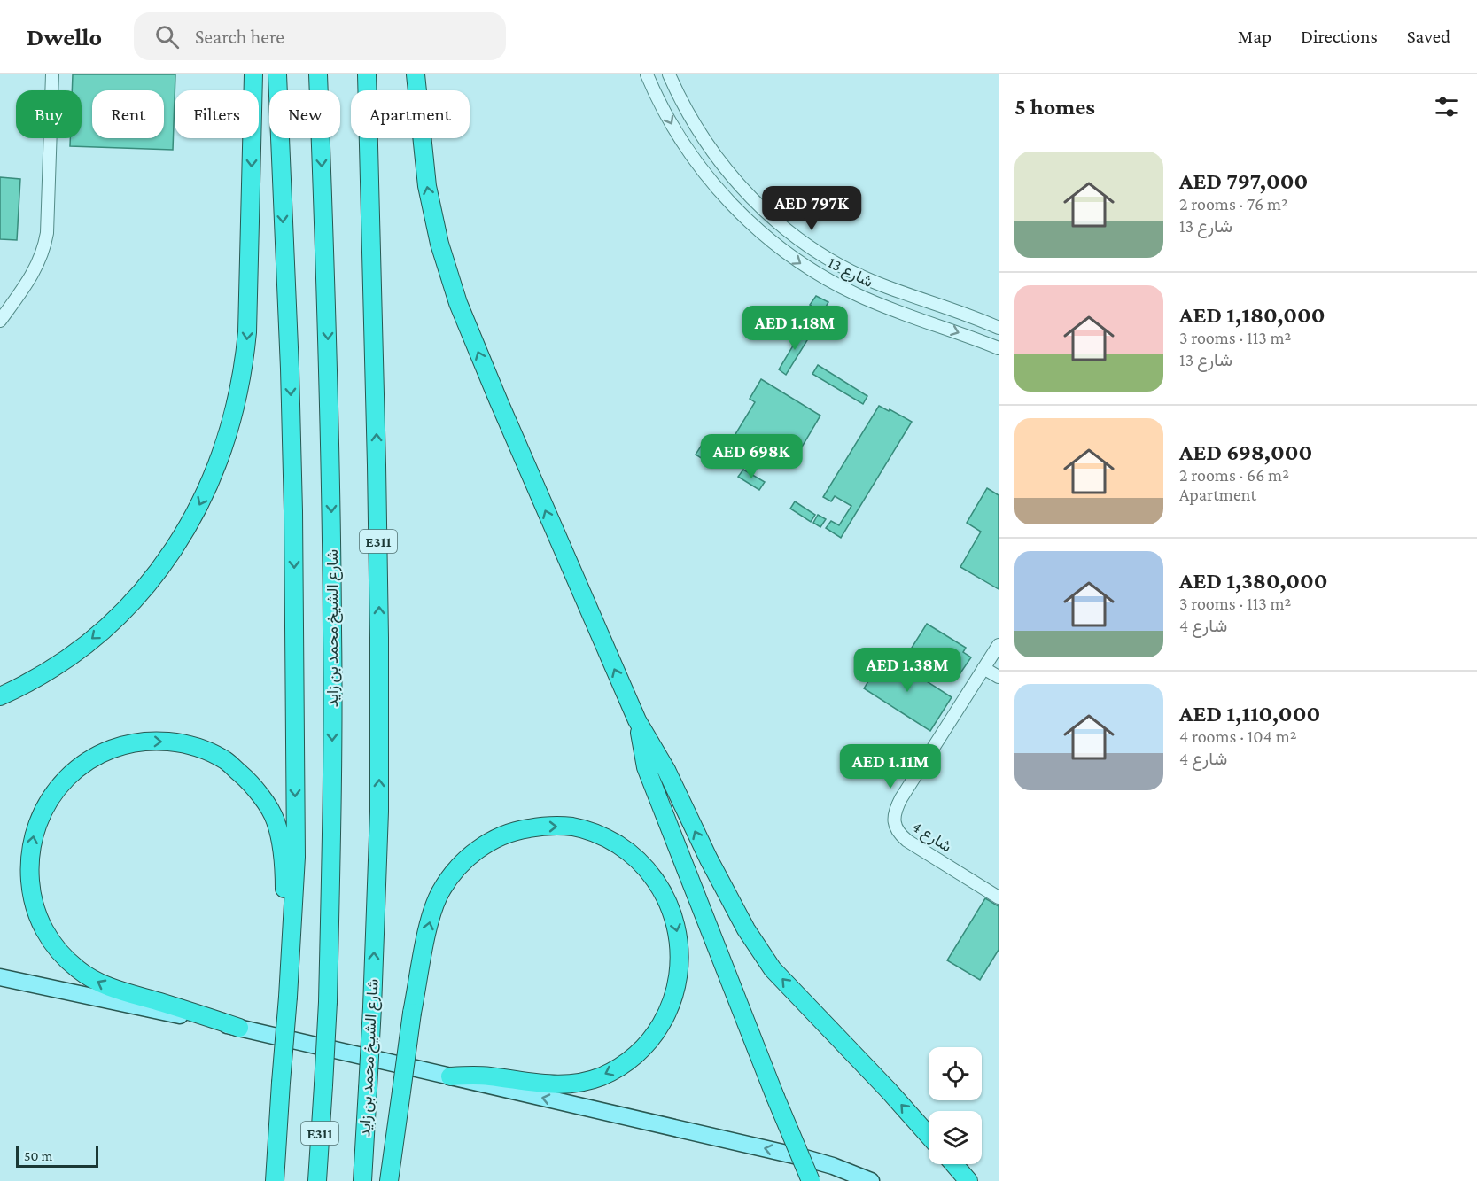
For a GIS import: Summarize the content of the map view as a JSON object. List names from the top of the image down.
{
  "streets": {
    "highway": ["E311", "شارع الشيخ محمد بن زايد"],
    "street": ["شارع 13", "شارع 4"]
  },
  "scale_bar": "50 m",
  "page": {
    "header": "Dwello",
    "search": "Search here",
    "nav": ["Map", "Directions", "Saved"],
    "heading": "5 homes",
    "chip": [
      "Buy",
      "Rent",
      "Filters",
      "New",
      "Apartment"
    ],
    "list": [
      {
        "name": "AED 797,000",
        "note": "2 rooms · 76 m² · شارع 13"
      },
      {
        "name": "AED 1,180,000",
        "note": "3 rooms · 113 m² · شارع 13"
      },
      {
        "name": "AED 698,000",
        "note": "2 rooms · 66 m² · Apartment"
      },
      {
        "name": "AED 1,380,000",
        "note": "3 rooms · 113 m² · شارع 4"
      },
      {
        "name": "AED 1,110,000",
        "note": "4 rooms · 104 m² · شارع 4"
      }
    ],
    "price": [
      "AED 797K",
      "AED 1.18M",
      "AED 698K",
      "AED 1.38M",
      "AED 1.11M"
    ],
    "scale": "50 m"
  }
}
